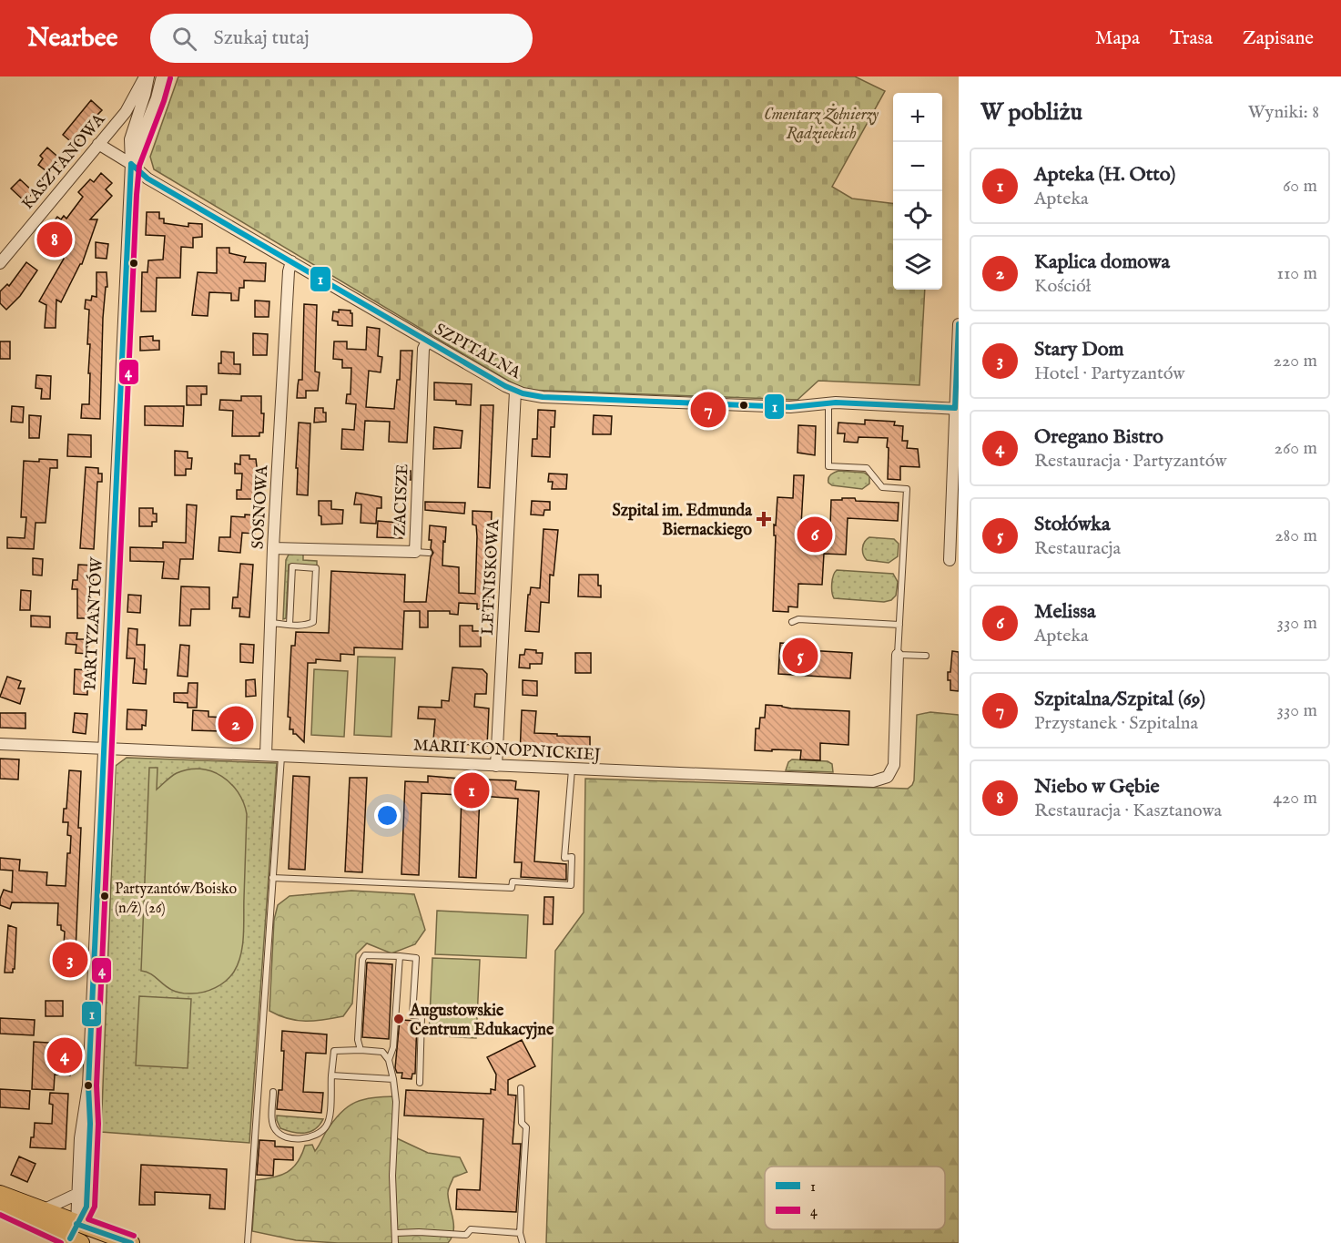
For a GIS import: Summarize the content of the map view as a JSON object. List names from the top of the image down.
{
  "streets": {
    "street": [
      "KASZTANOWA",
      "SZPITALNA",
      "ZACISZE",
      "SOSNOWA",
      "LETNISKOWA",
      "PARTYZANTÓW",
      "MARII KONOPNICKIEJ"
    ]
  },
  "crossings": [
    ["KASZTANOWA", "SZPITALNA"],
    ["KASZTANOWA", "PARTYZANTÓW"],
    ["SZPITALNA", "ZACISZE"],
    ["SZPITALNA", "SOSNOWA"],
    ["SZPITALNA", "LETNISKOWA"],
    ["SZPITALNA", "PARTYZANTÓW"],
    ["ZACISZE", "SOSNOWA"],
    ["SOSNOWA", "MARII KONOPNICKIEJ"],
    ["LETNISKOWA", "MARII KONOPNICKIEJ"],
    ["PARTYZANTÓW", "MARII KONOPNICKIEJ"]
  ],
  "parks": ["Cmentarz Żołnierzy Radzieckich"],
  "places": {
    "health": ["Szpital im. Edmunda Biernackiego"],
    "other": ["Partyzantów/Boisko (n/ż) (26)", "Augustowskie Centrum Edukacyjne"]
  },
  "lines": ["transit line 4", "transit line 1"],
  "legend": ["1", "4"],
  "page": {
    "header": "Nearbee",
    "search": "Szukaj tutaj",
    "nav": ["Mapa", "Trasa", "Zapisane"],
    "heading": ["W pobliżu", "Wyniki: 8"],
    "map_buttons": ["+", "−"],
    "list": [
      {
        "mark": "1",
        "name": "Apteka (H. Otto)",
        "note": "Apteka",
        "value": "60 m"
      },
      {
        "mark": "2",
        "name": "Kaplica domowa",
        "note": "Kościół",
        "value": "110 m"
      },
      {
        "mark": "3",
        "name": "Stary Dom",
        "note": "Hotel · Partyzantów",
        "value": "220 m"
      },
      {
        "mark": "4",
        "name": "Oregano Bistro",
        "note": "Restauracja · Partyzantów",
        "value": "260 m"
      },
      {
        "mark": "5",
        "name": "Stołówka",
        "note": "Restauracja",
        "value": "280 m"
      },
      {
        "mark": "6",
        "name": "Melissa",
        "note": "Apteka",
        "value": "330 m"
      },
      {
        "mark": "7",
        "name": "Szpitalna/Szpital (69)",
        "note": "Przystanek · Szpitalna",
        "value": "330 m"
      },
      {
        "mark": "8",
        "name": "Niebo w Gębie",
        "note": "Restauracja · Kasztanowa",
        "value": "420 m"
      }
    ],
    "pins": [
      "8",
      "7",
      "6",
      "5",
      "2",
      "1",
      "3",
      "4"
    ]
  }
}
